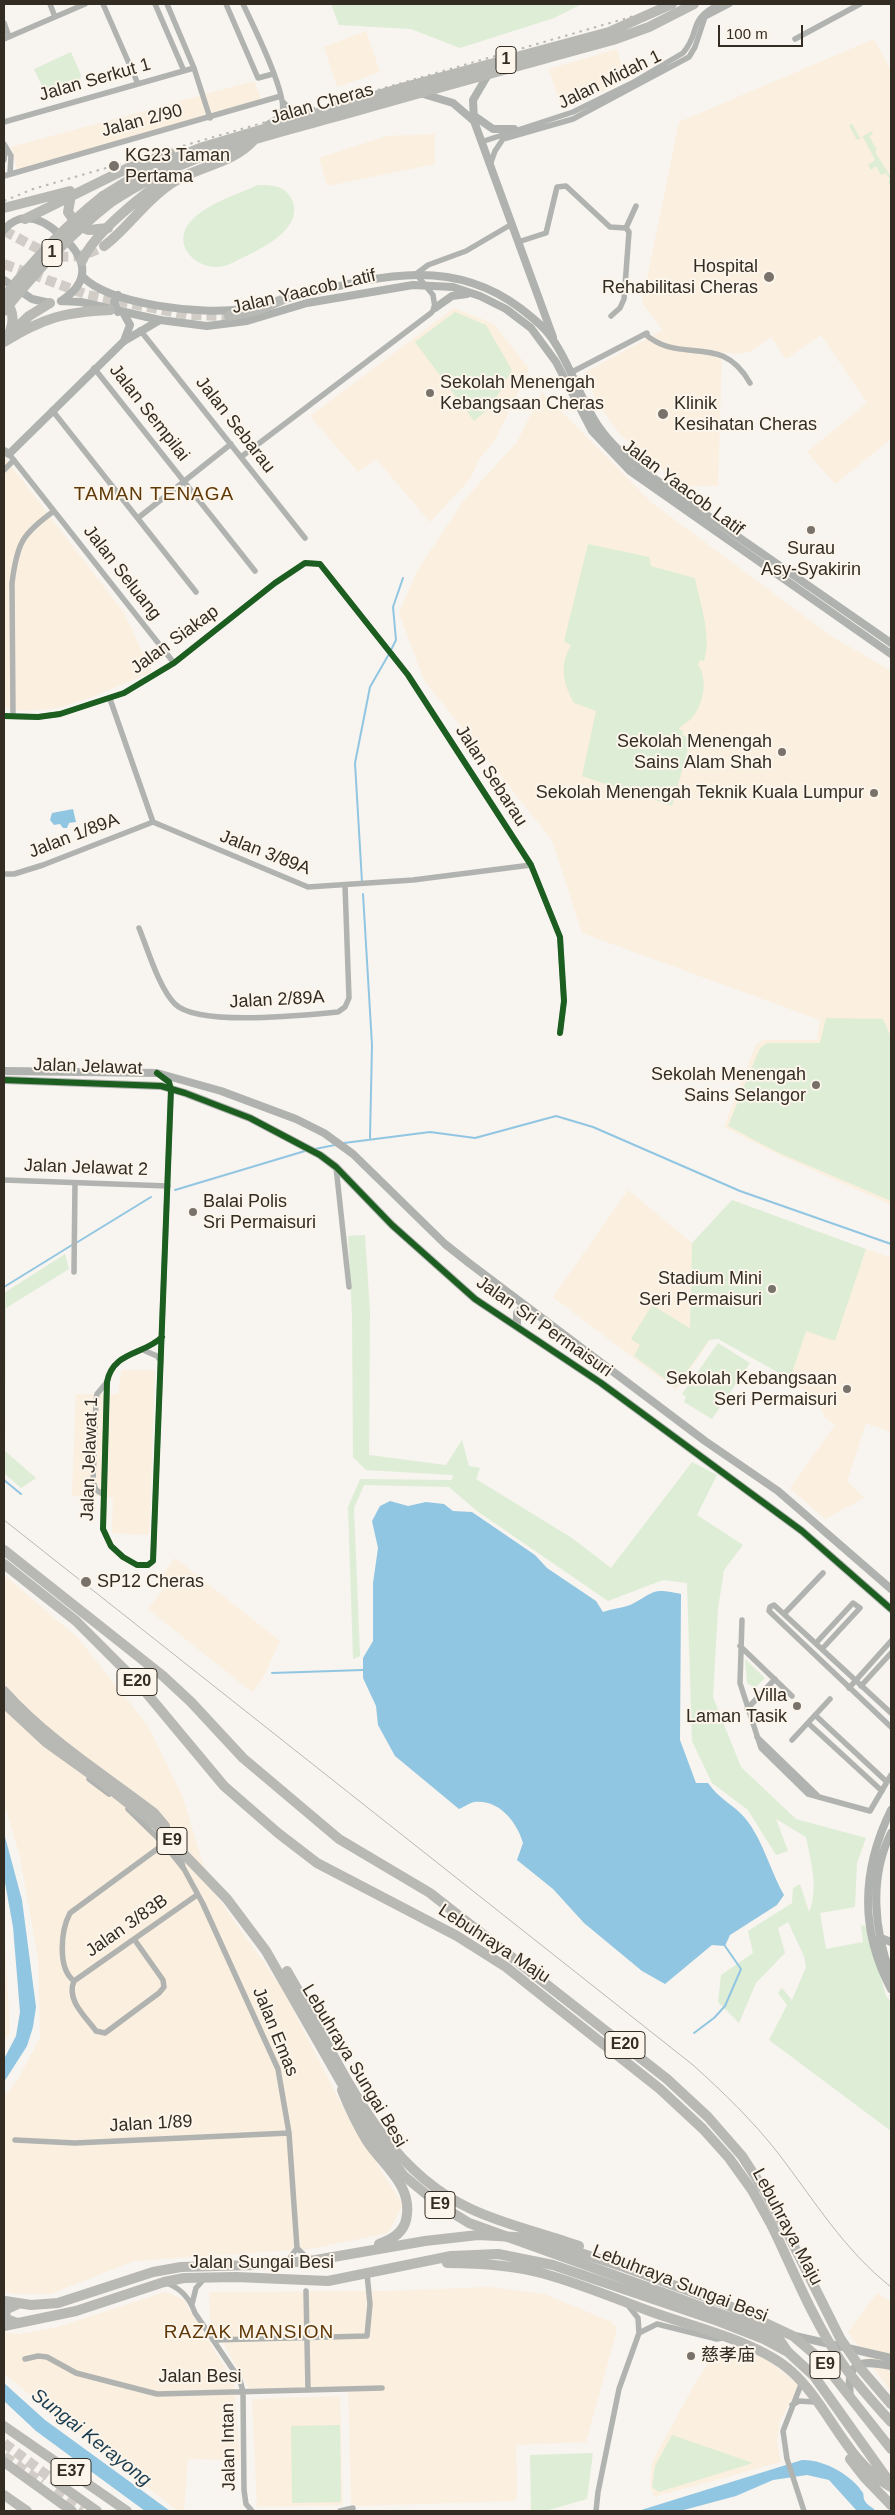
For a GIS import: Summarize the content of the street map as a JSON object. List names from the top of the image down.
{
  "streets": {
    "highway": [
      "1",
      "Jalan Cheras",
      "E20",
      "E9",
      "Lebuhraya Maju",
      "Lebuhraya Sungai Besi",
      "Jalan Sungai Besi",
      "E37"
    ],
    "street": [
      "Jalan Serkut 1",
      "Jalan Midah 1",
      "Jalan 2/90",
      "Jalan Yaacob Latif",
      "Jalan Sempilai",
      "Jalan Sebarau",
      "Jalan Seluang",
      "Jalan Siakap",
      "Jalan 1/89A",
      "Jalan 3/89A",
      "Jalan 2/89A",
      "Jalan Jelawat",
      "Jalan Jelawat 2",
      "Jalan Sri Permaisuri",
      "Jalan Jelawat 1",
      "Jalan 3/83B",
      "Jalan Emas",
      "Jalan 1/89",
      "Jalan Besi",
      "Jalan Intan"
    ]
  },
  "crossings": [
    ["Jalan Sebarau", "Jalan Siakap"],
    ["Jalan Sebarau", "Jalan 3/89A"],
    ["Jalan Seluang", "Jalan Siakap"],
    ["Jalan 1/89A", "Jalan 3/89A"],
    ["Jalan 3/89A", "Jalan 2/89A"],
    ["Jalan Jelawat", "Jalan Sri Permaisuri"],
    ["Jalan Jelawat", "Jalan Jelawat 1"],
    ["Jalan Jelawat 2", "Jalan Jelawat 1"],
    ["Jalan Sri Permaisuri", "Jalan Jelawat 1"],
    ["Jalan 3/83B", "Jalan Emas"],
    ["Jalan Emas", "Lebuhraya Sungai Besi"],
    ["Jalan Emas", "Jalan 1/89"],
    ["Lebuhraya Sungai Besi", "Jalan Sungai Besi"],
    ["Jalan Sungai Besi", "Jalan Intan"],
    ["Jalan Besi", "Jalan Intan"]
  ],
  "districts": ["TAMAN TENAGA", "RAZAK MANSION"],
  "water": ["Sungai Kerayong"],
  "places": [
    "KG23 Taman Pertama",
    "Hospital Rehabilitasi Cheras",
    "Sekolah Menengah Kebangsaan Cheras",
    "Klinik Kesihatan Cheras",
    "Surau Asy-Syakirin",
    "Sekolah Menengah Sains Alam Shah",
    "Sekolah Menengah Teknik Kuala Lumpur",
    "Sekolah Menengah Sains Selangor",
    "Balai Polis Sri Permaisuri",
    "Stadium Mini Seri Permaisuri",
    "Sekolah Kebangsaan Seri Permaisuri",
    "SP12 Cheras",
    "Villa Laman Tasik",
    "慈孝庙"
  ],
  "scale_bar": "100 m"
}
